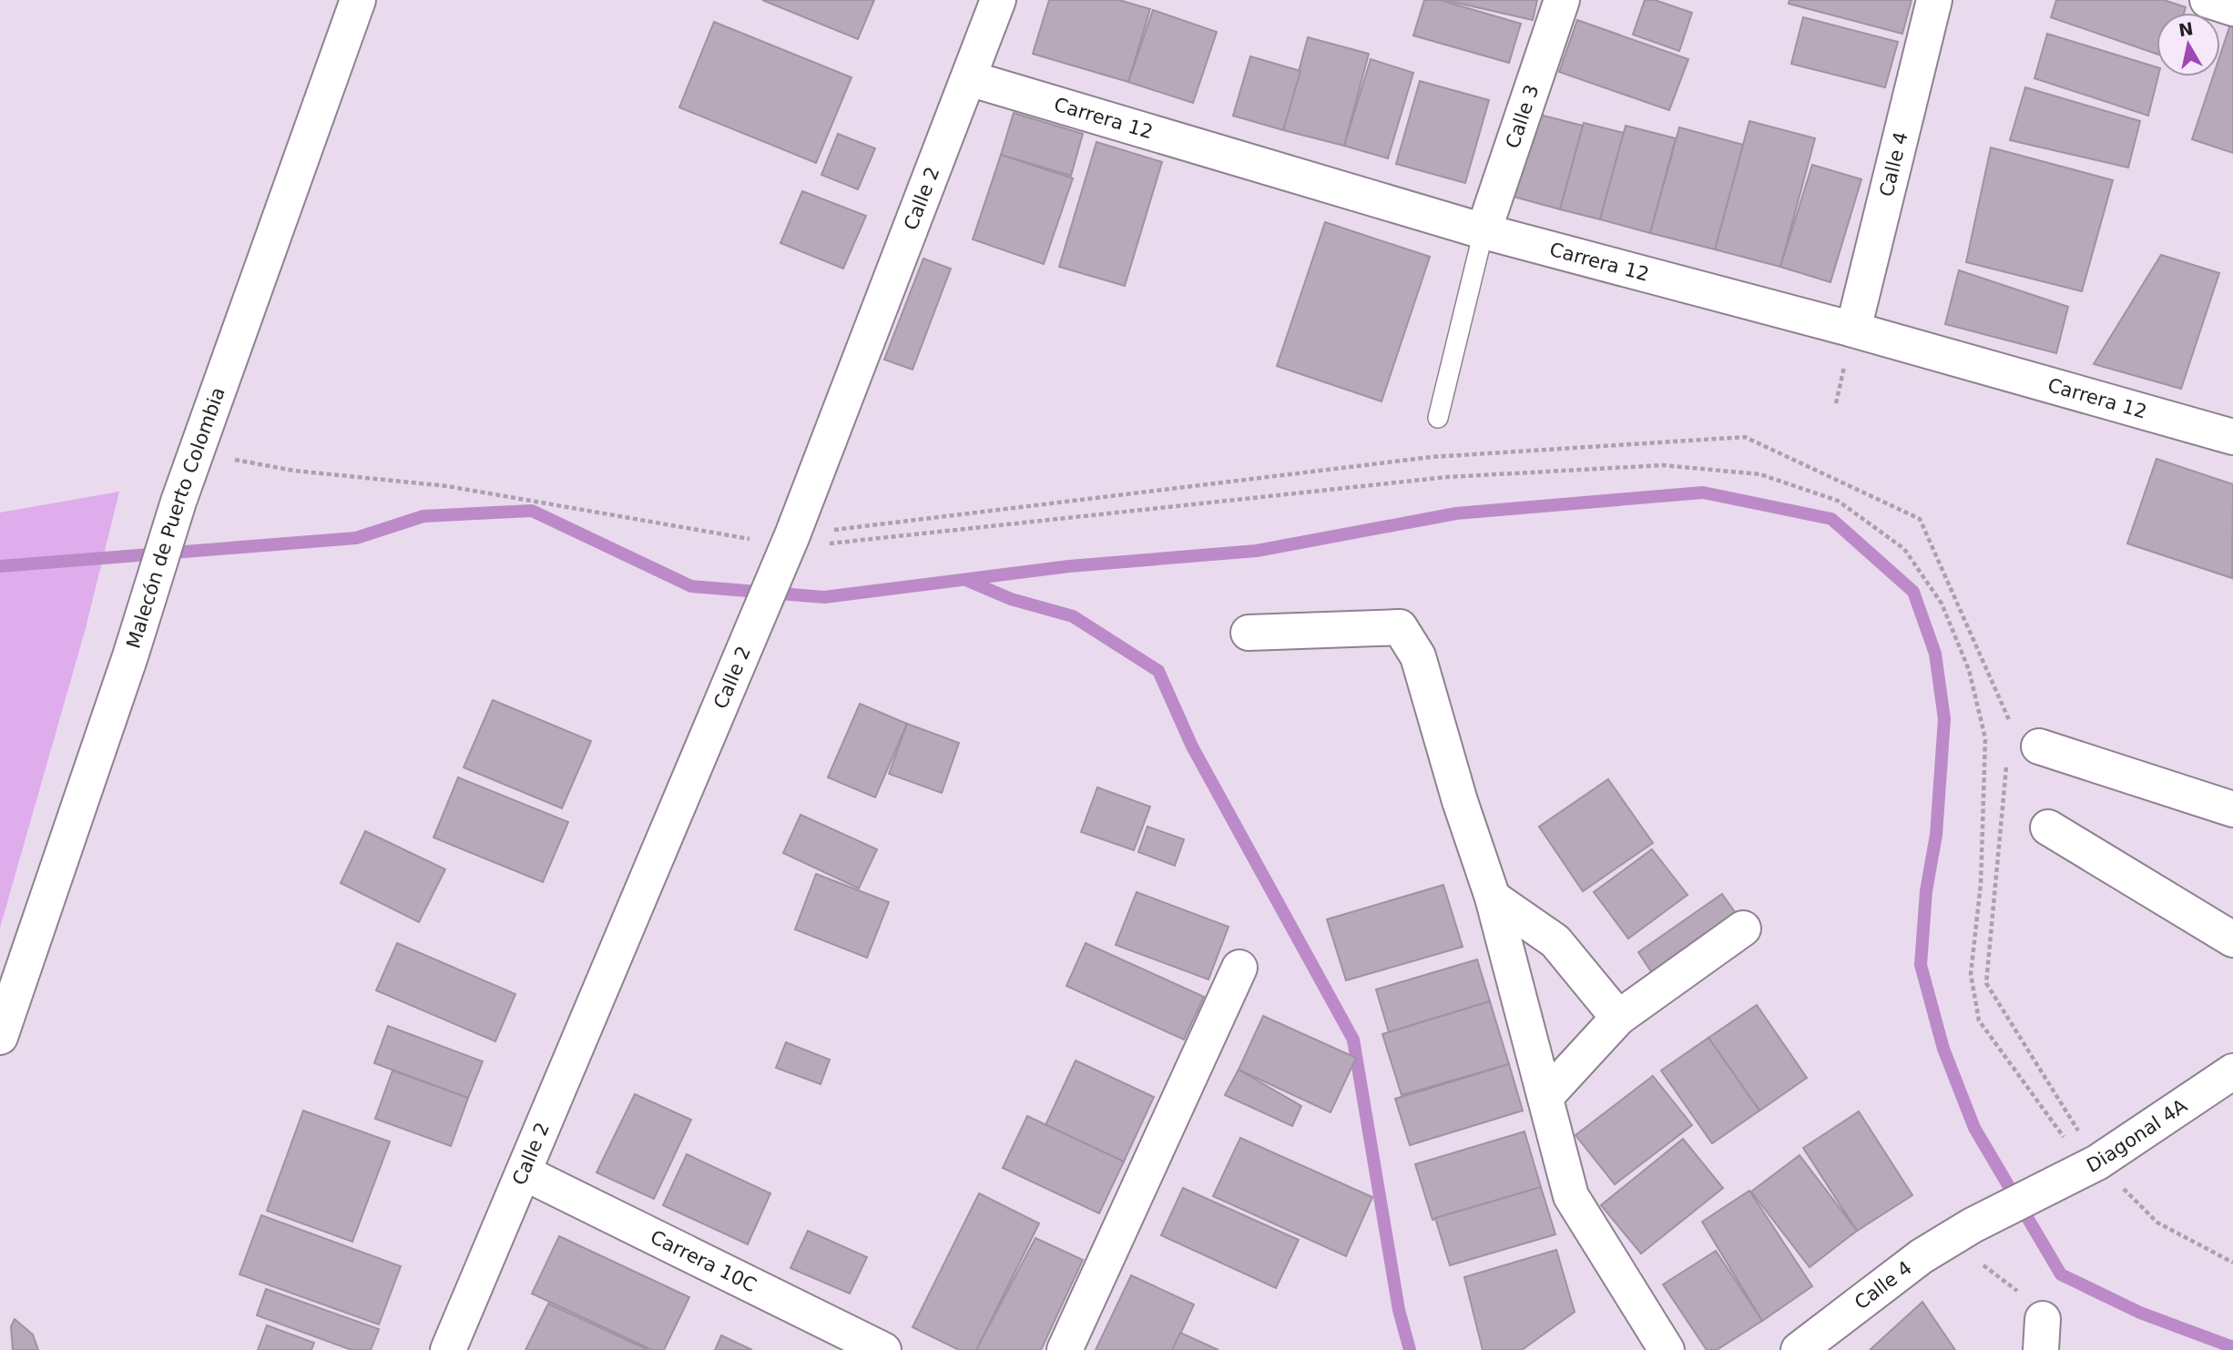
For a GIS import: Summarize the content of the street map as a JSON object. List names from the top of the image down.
{
  "streets": {
    "street": [
      "Calle 3",
      "Carrera 12",
      "Calle 4",
      "Calle 2",
      "Malecón de Puerto Colombia",
      "Diagonal 4A",
      "Carrera 10C"
    ]
  },
  "crossings": [
    ["Calle 3", "Carrera 12"],
    ["Carrera 12", "Calle 4"],
    ["Carrera 12", "Calle 2"],
    ["Calle 4", "Diagonal 4A"],
    ["Calle 2", "Carrera 10C"]
  ],
  "north": "top"
}
